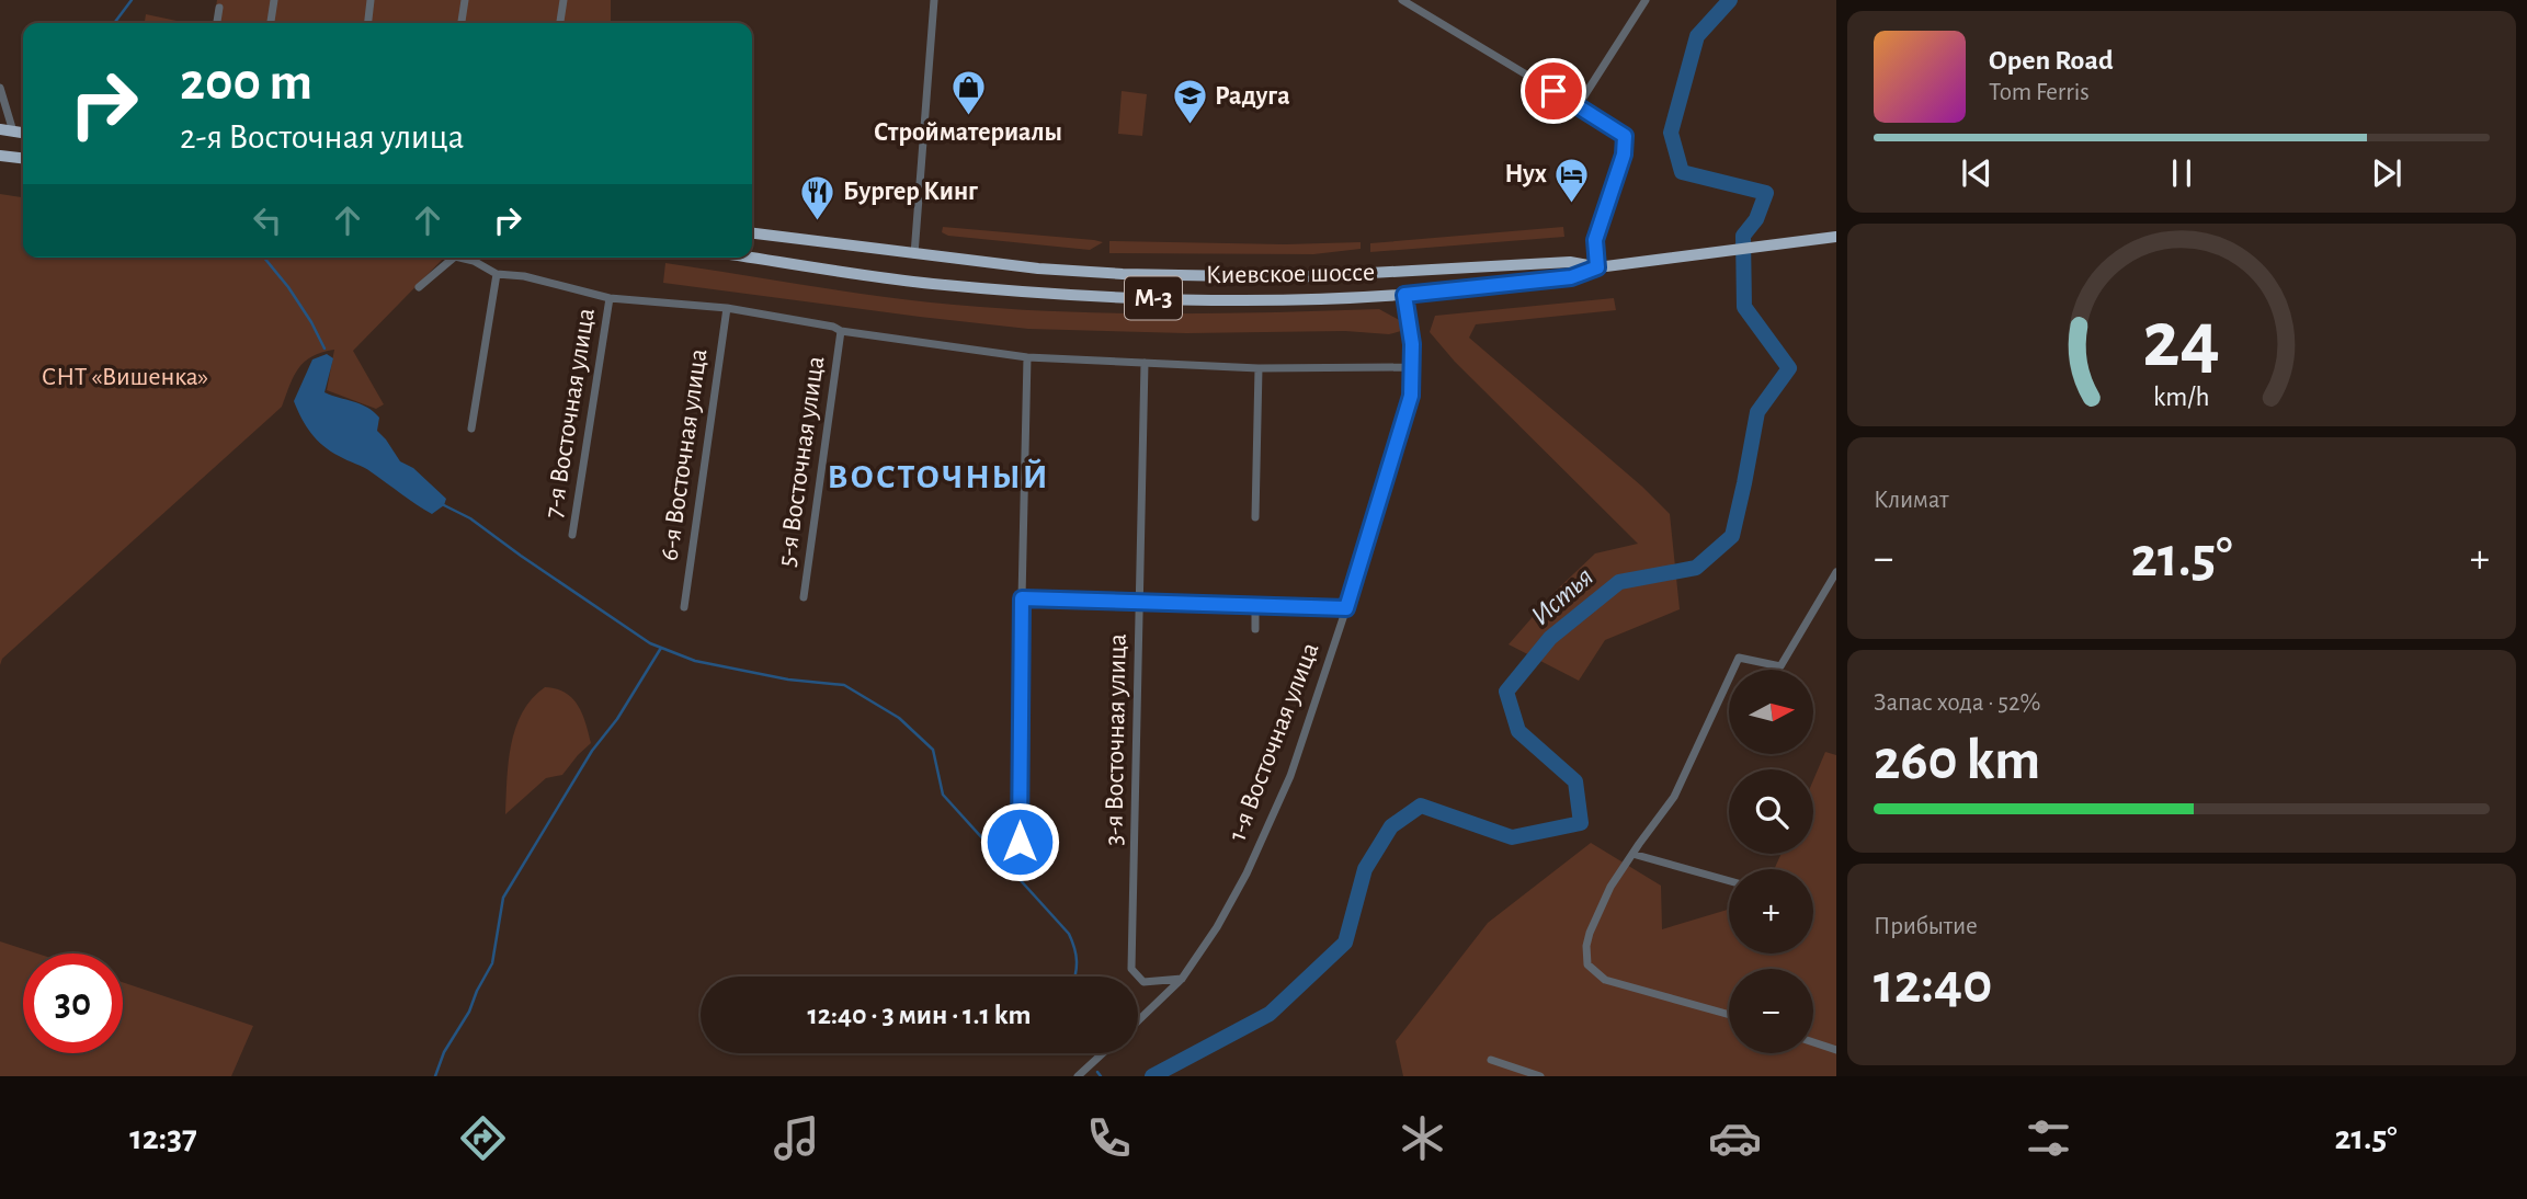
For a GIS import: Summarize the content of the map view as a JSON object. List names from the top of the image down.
{
  "streets": {
    "highway": ["Киевское шоссе", "М-3"],
    "street": [
      "7-я Восточная улица",
      "6-я Восточная улица",
      "5-я Восточная улица",
      "3-я Восточная улица",
      "1-я Восточная улица"
    ]
  },
  "crossings": [
    ["Киевское шоссе", "1-я Восточная улица"],
    ["3-я Восточная улица", "1-я Восточная улица"]
  ],
  "districts": ["ВОСТОЧНЫЙ"],
  "water": ["Истья"],
  "parks": ["СНТ «Вишенка»"],
  "places": {
    "shop": ["Стройматериалы"],
    "school or university": ["Радуга"],
    "hotel": ["Нух"],
    "restaurant": ["Бургер Кинг"]
  },
  "north": "right",
  "page": {
    "turn": ["200 m", "2-я Восточная улица"],
    "song": ["Open Road", "Tom Ferris"],
    "tile": [
      "Климат",
      ["Запас хода · 52%", "260 km"],
      ["Прибытие", "12:40"]
    ],
    "heat": ["−", "21.5°", "+"],
    "map_buttons": ["+", "−"],
    "limit": "30",
    "trip": "12:40 · 3 мин · 1.1 km",
    "tabs": ["12:37", "21.5°"],
    "gauge": ["24", "km/h"]
  }
}
